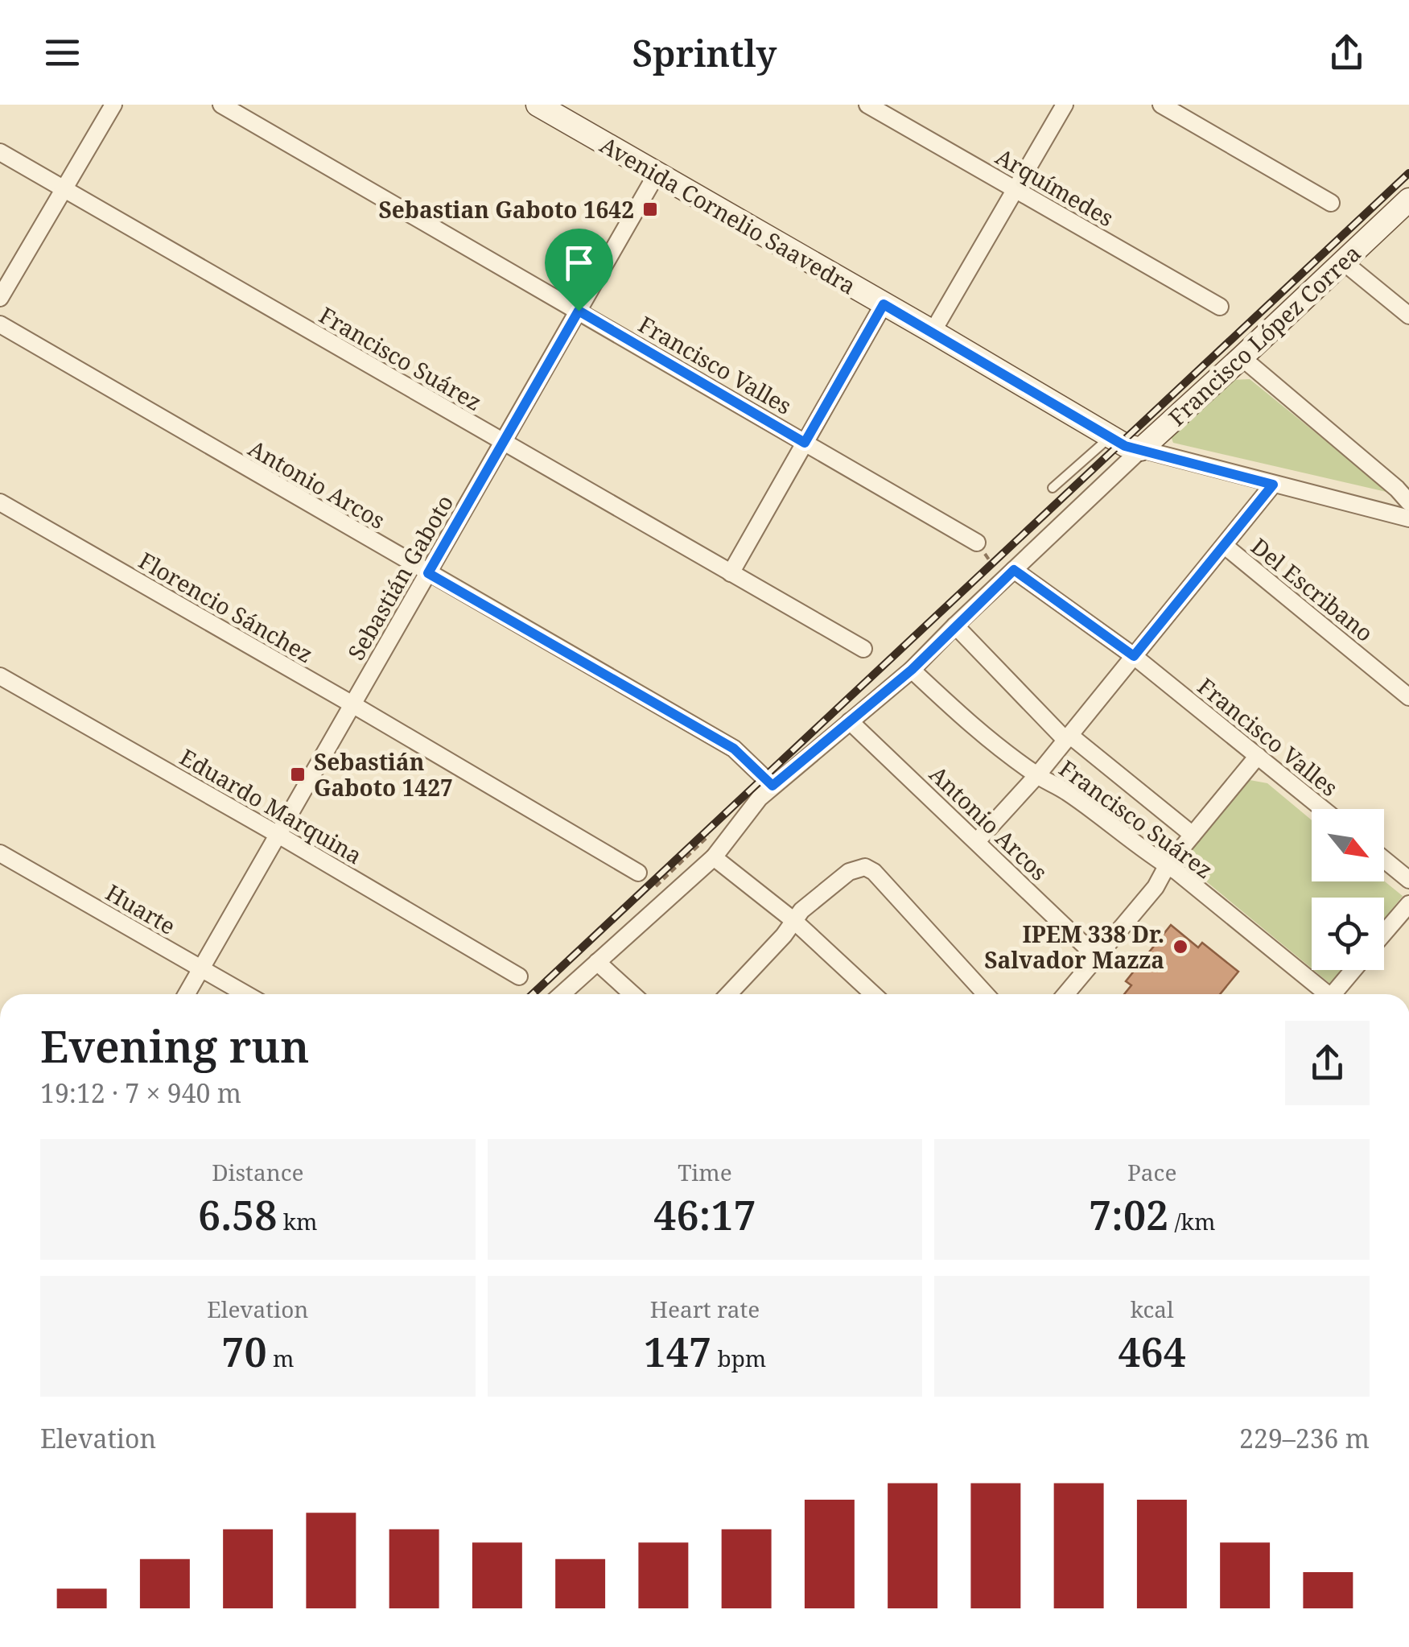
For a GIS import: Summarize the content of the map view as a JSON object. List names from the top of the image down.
{
  "streets": {
    "main road": ["Avenida Cornelio Saavedra", "Francisco López Correa"],
    "street": [
      "Arquímedes",
      "Francisco Suárez",
      "Francisco Valles",
      "Antonio Arcos",
      "Sebastián Gaboto",
      "Del Escribano",
      "Florencio Sánchez",
      "Eduardo Marquina",
      "Huarte"
    ]
  },
  "crossings": [
    ["Avenida Cornelio Saavedra", "Francisco López Correa"],
    ["Avenida Cornelio Saavedra", "Sebastián Gaboto"],
    ["Francisco López Correa", "Francisco Suárez"],
    ["Francisco López Correa", "Francisco Valles"],
    ["Francisco López Correa", "Antonio Arcos"],
    ["Francisco Suárez", "Sebastián Gaboto"],
    ["Francisco Valles", "Sebastián Gaboto"],
    ["Antonio Arcos", "Sebastián Gaboto"],
    ["Sebastián Gaboto", "Florencio Sánchez"],
    ["Sebastián Gaboto", "Eduardo Marquina"],
    ["Sebastián Gaboto", "Huarte"]
  ],
  "places": {
    "transit": ["Sebastian Gaboto 1642", "Sebastián Gaboto 1427"],
    "other": ["IPEM 338 Dr. Salvador Mazza"]
  },
  "north": "bottom right",
  "page": {
    "header": "Sprintly",
    "heading": ["Evening run", "19:12 · 7 × 940 m"],
    "stats": [
      ["Distance", "6.58 km"],
      ["Time", "46:17"],
      ["Pace", "7:02 /km"],
      ["Elevation", "70 m"],
      ["Heart rate", "147 bpm"],
      ["kcal", "464"]
    ],
    "chart": ["Elevation", "229–236 m"]
  }
}
